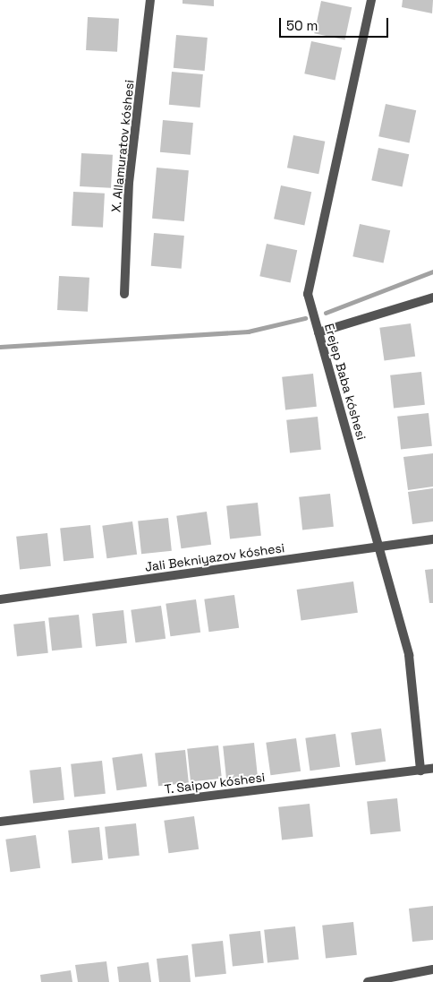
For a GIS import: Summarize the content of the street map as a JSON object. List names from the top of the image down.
{
  "streets": {
    "street": [
      "X. Allamuratov kóshesi",
      "Erejep Baba kóshesi",
      "Jali Bekniyazov kóshesi",
      "T. Saipov kóshesi"
    ]
  },
  "crossings": [
    ["Erejep Baba kóshesi", "Jali Bekniyazov kóshesi"],
    ["Erejep Baba kóshesi", "T. Saipov kóshesi"]
  ],
  "scale_bar": "50 m"
}
